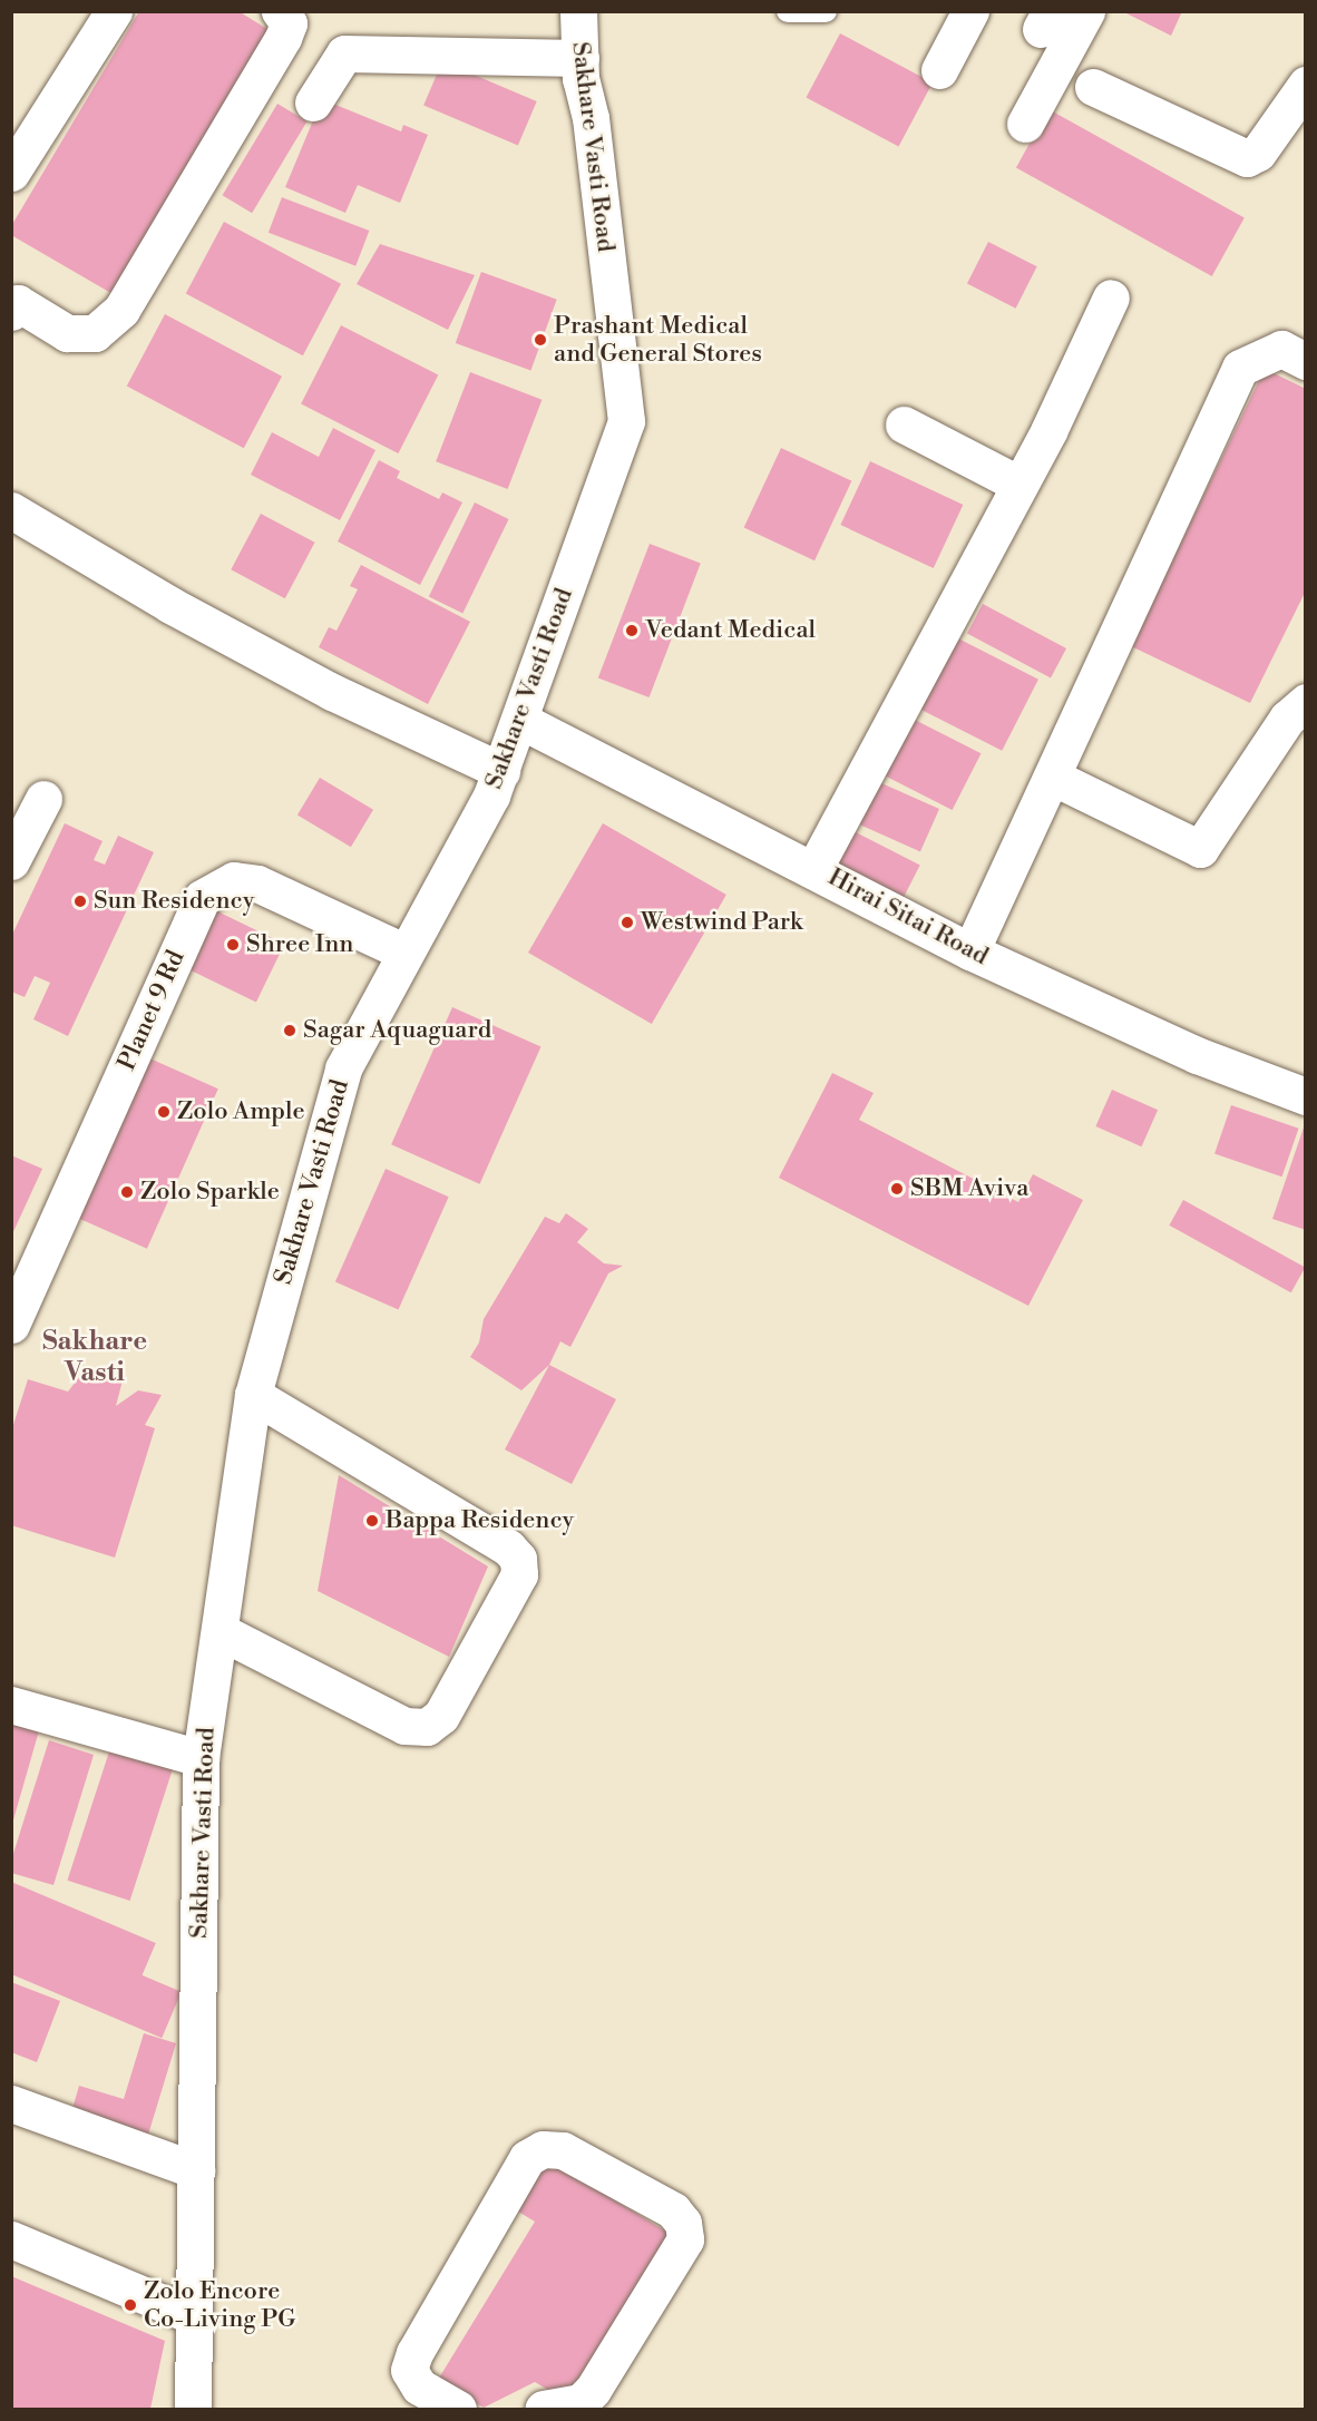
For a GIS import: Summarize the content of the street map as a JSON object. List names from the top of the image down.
{
  "streets": {
    "street": ["Sakhare Vasti Road", "Hirai Sitai Road", "Planet 9 Rd"]
  },
  "crossings": [
    ["Sakhare Vasti Road", "Hirai Sitai Road"],
    ["Sakhare Vasti Road", "Planet 9 Rd"]
  ],
  "districts": ["Sakhare Vasti"],
  "places": [
    "Prashant Medical and General Stores",
    "Vedant Medical",
    "Sun Residency",
    "Westwind Park",
    "Shree Inn",
    "Sagar Aquaguard",
    "Zolo Ample",
    "SBM Aviva",
    "Zolo Sparkle",
    "Bappa Residency",
    "Zolo Encore Co-Living PG"
  ]
}
